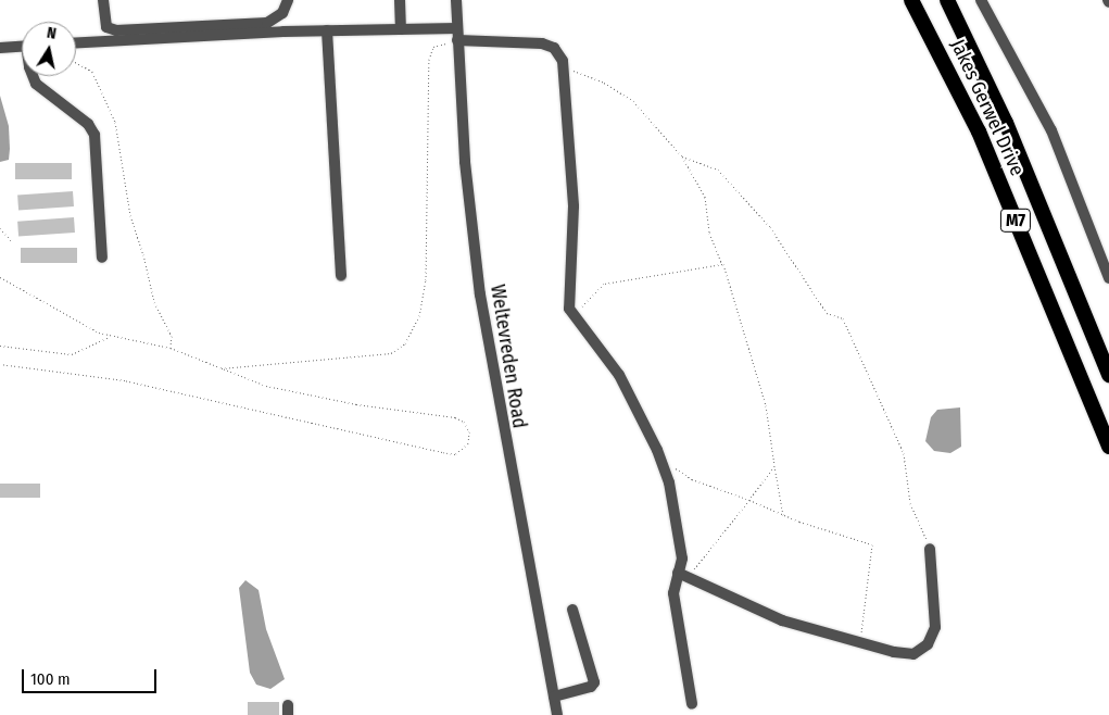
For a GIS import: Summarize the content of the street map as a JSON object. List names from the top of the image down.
{
  "streets": {
    "highway": ["Jakes Gerwel Drive", "M7"],
    "street": ["Weltevreden Road"]
  },
  "scale_bar": "100 m",
  "north": "top"
}
